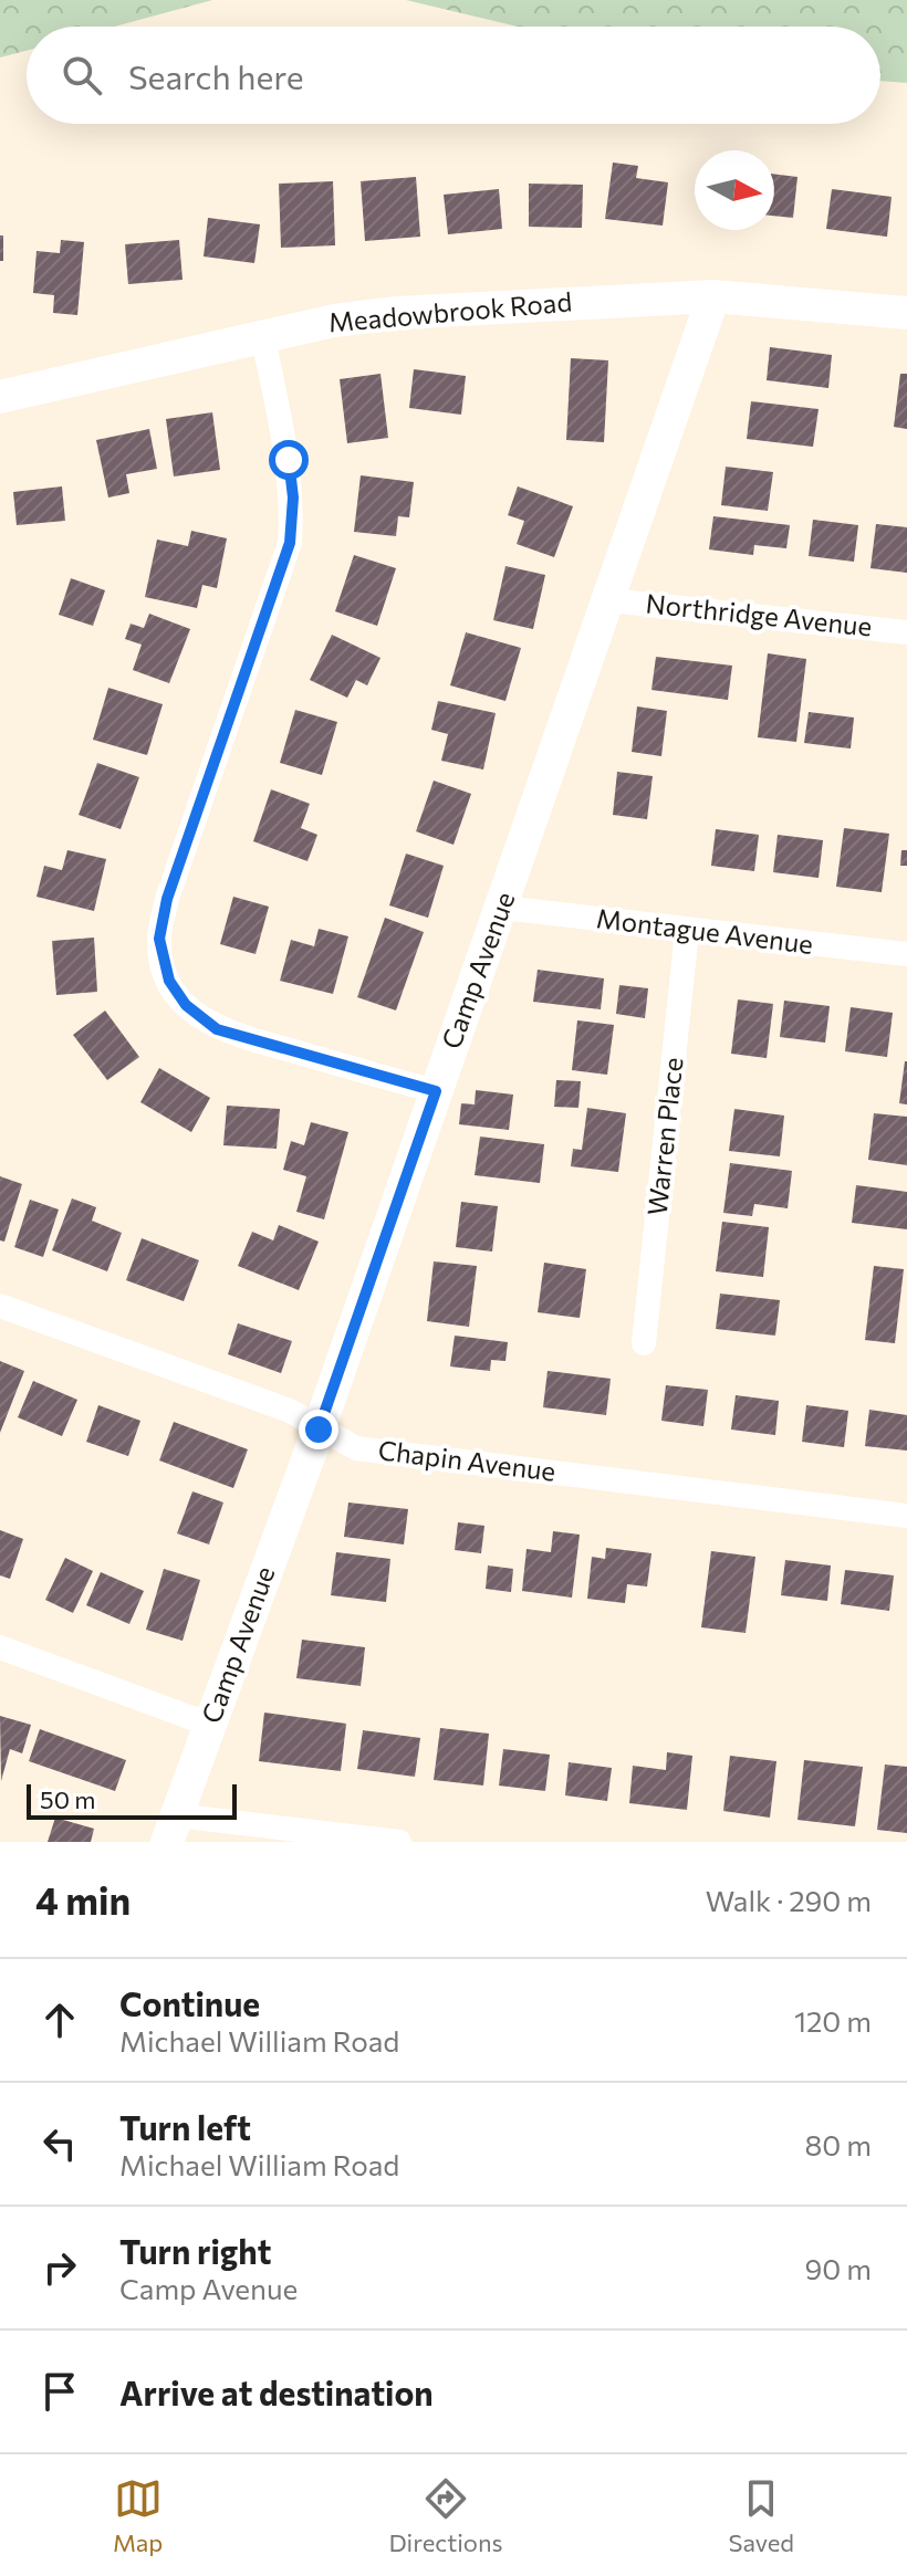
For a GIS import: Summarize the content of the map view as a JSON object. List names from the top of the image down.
{
  "streets": {
    "street": [
      "Meadowbrook Road",
      "Northridge Avenue",
      "Montague Avenue",
      "Camp Avenue",
      "Warren Place",
      "Chapin Avenue"
    ]
  },
  "crossings": [
    ["Meadowbrook Road", "Camp Avenue"],
    ["Northridge Avenue", "Camp Avenue"],
    ["Montague Avenue", "Camp Avenue"],
    ["Montague Avenue", "Warren Place"],
    ["Camp Avenue", "Chapin Avenue"]
  ],
  "scale_bar": "50 m",
  "north": "right",
  "page": {
    "search": "Search here",
    "scale": "50 m",
    "heading": ["4 min", "Walk · 290 m"],
    "list": [
      ["Continue", "Michael William Road", "120 m"],
      ["Turn left", "Michael William Road", "80 m"],
      ["Turn right", "Camp Avenue", "90 m"],
      "Arrive at destination"
    ],
    "nav": ["Map", "Directions", "Saved"]
  }
}
